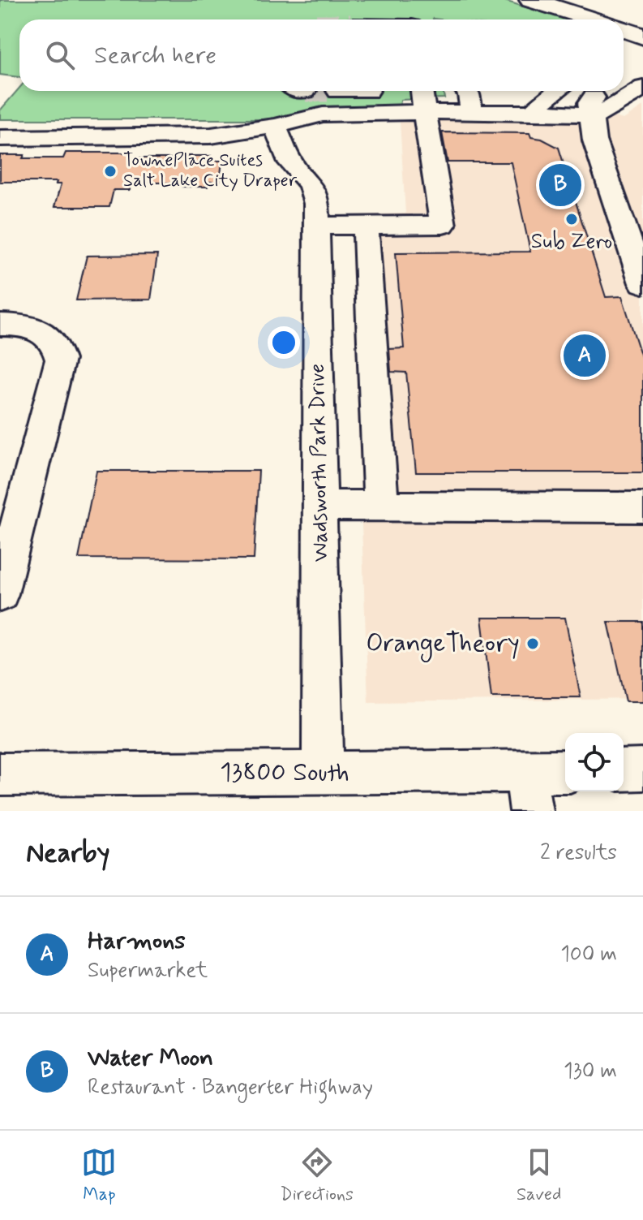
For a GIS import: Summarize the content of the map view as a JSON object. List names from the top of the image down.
{
  "streets": {
    "street": ["Wadsworth Park Drive", "13800 South"]
  },
  "crossings": [
    ["Wadsworth Park Drive", "13800 South"]
  ],
  "places": ["TownePlace Suites Salt Lake City Draper", "Sub Zero", "OrangeTheory"],
  "page": {
    "search": "Search here",
    "pins": ["B", "A"],
    "heading": ["Nearby", "2 results"],
    "list": [
      {
        "mark": "A",
        "name": "Harmons",
        "note": "Supermarket",
        "value": "100 m"
      },
      {
        "mark": "B",
        "name": "Water Moon",
        "note": "Restaurant · Bangerter Highway",
        "value": "130 m"
      }
    ],
    "nav": ["Map", "Directions", "Saved"]
  }
}
